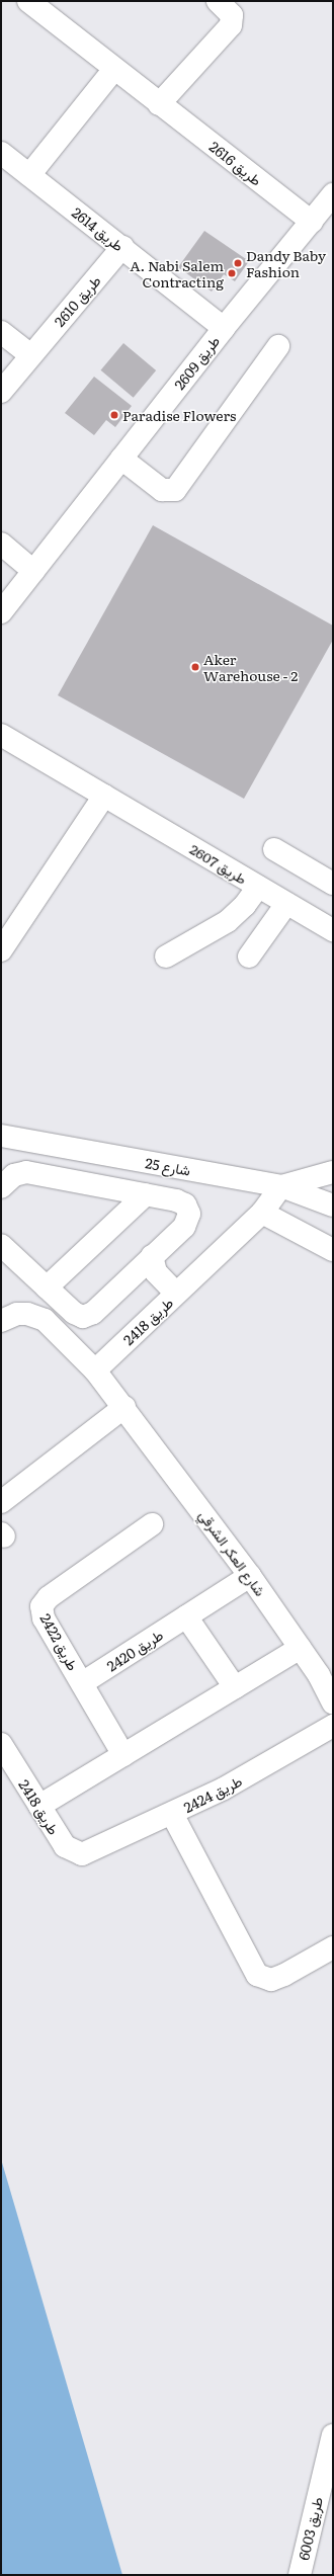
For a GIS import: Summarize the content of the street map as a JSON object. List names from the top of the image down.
{
  "streets": {
    "street": [
      "طريق 2616",
      "طريق 2614",
      "طريق 2610",
      "طريق 2609",
      "طريق 2607",
      "شارع 25",
      "طريق 2418",
      "شارع العكر الشرقي",
      "طريق 2422",
      "طريق 2420",
      "طريق 2424",
      "طريق 6003"
    ]
  },
  "crossings": [
    ["طريق 2616", "طريق 2609"],
    ["طريق 2614", "طريق 2610"],
    ["طريق 2614", "طريق 2609"],
    ["شارع 25", "طريق 2418"],
    ["طريق 2418", "شارع العكر الشرقي"],
    ["طريق 2418", "طريق 2424"],
    ["شارع العكر الشرقي", "طريق 2420"],
    ["طريق 2422", "طريق 2420"]
  ],
  "places": [
    "Dandy Baby Fashion",
    "A. Nabi Salem Contracting",
    "Paradise Flowers",
    "Aker Warehouse - 2"
  ]
}
